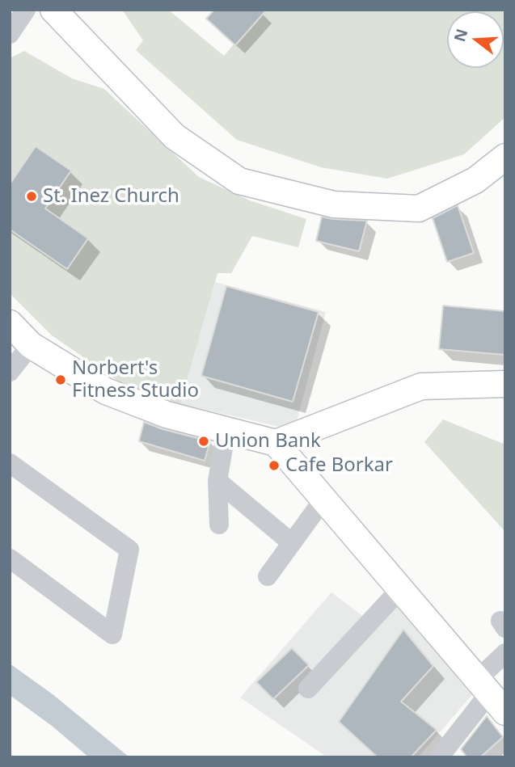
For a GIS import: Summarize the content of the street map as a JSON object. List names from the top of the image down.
{
  "places": [
    "St. Inez Church",
    "Norbert's Fitness Studio",
    "Union Bank",
    "Cafe Borkar"
  ],
  "north": "left"
}
